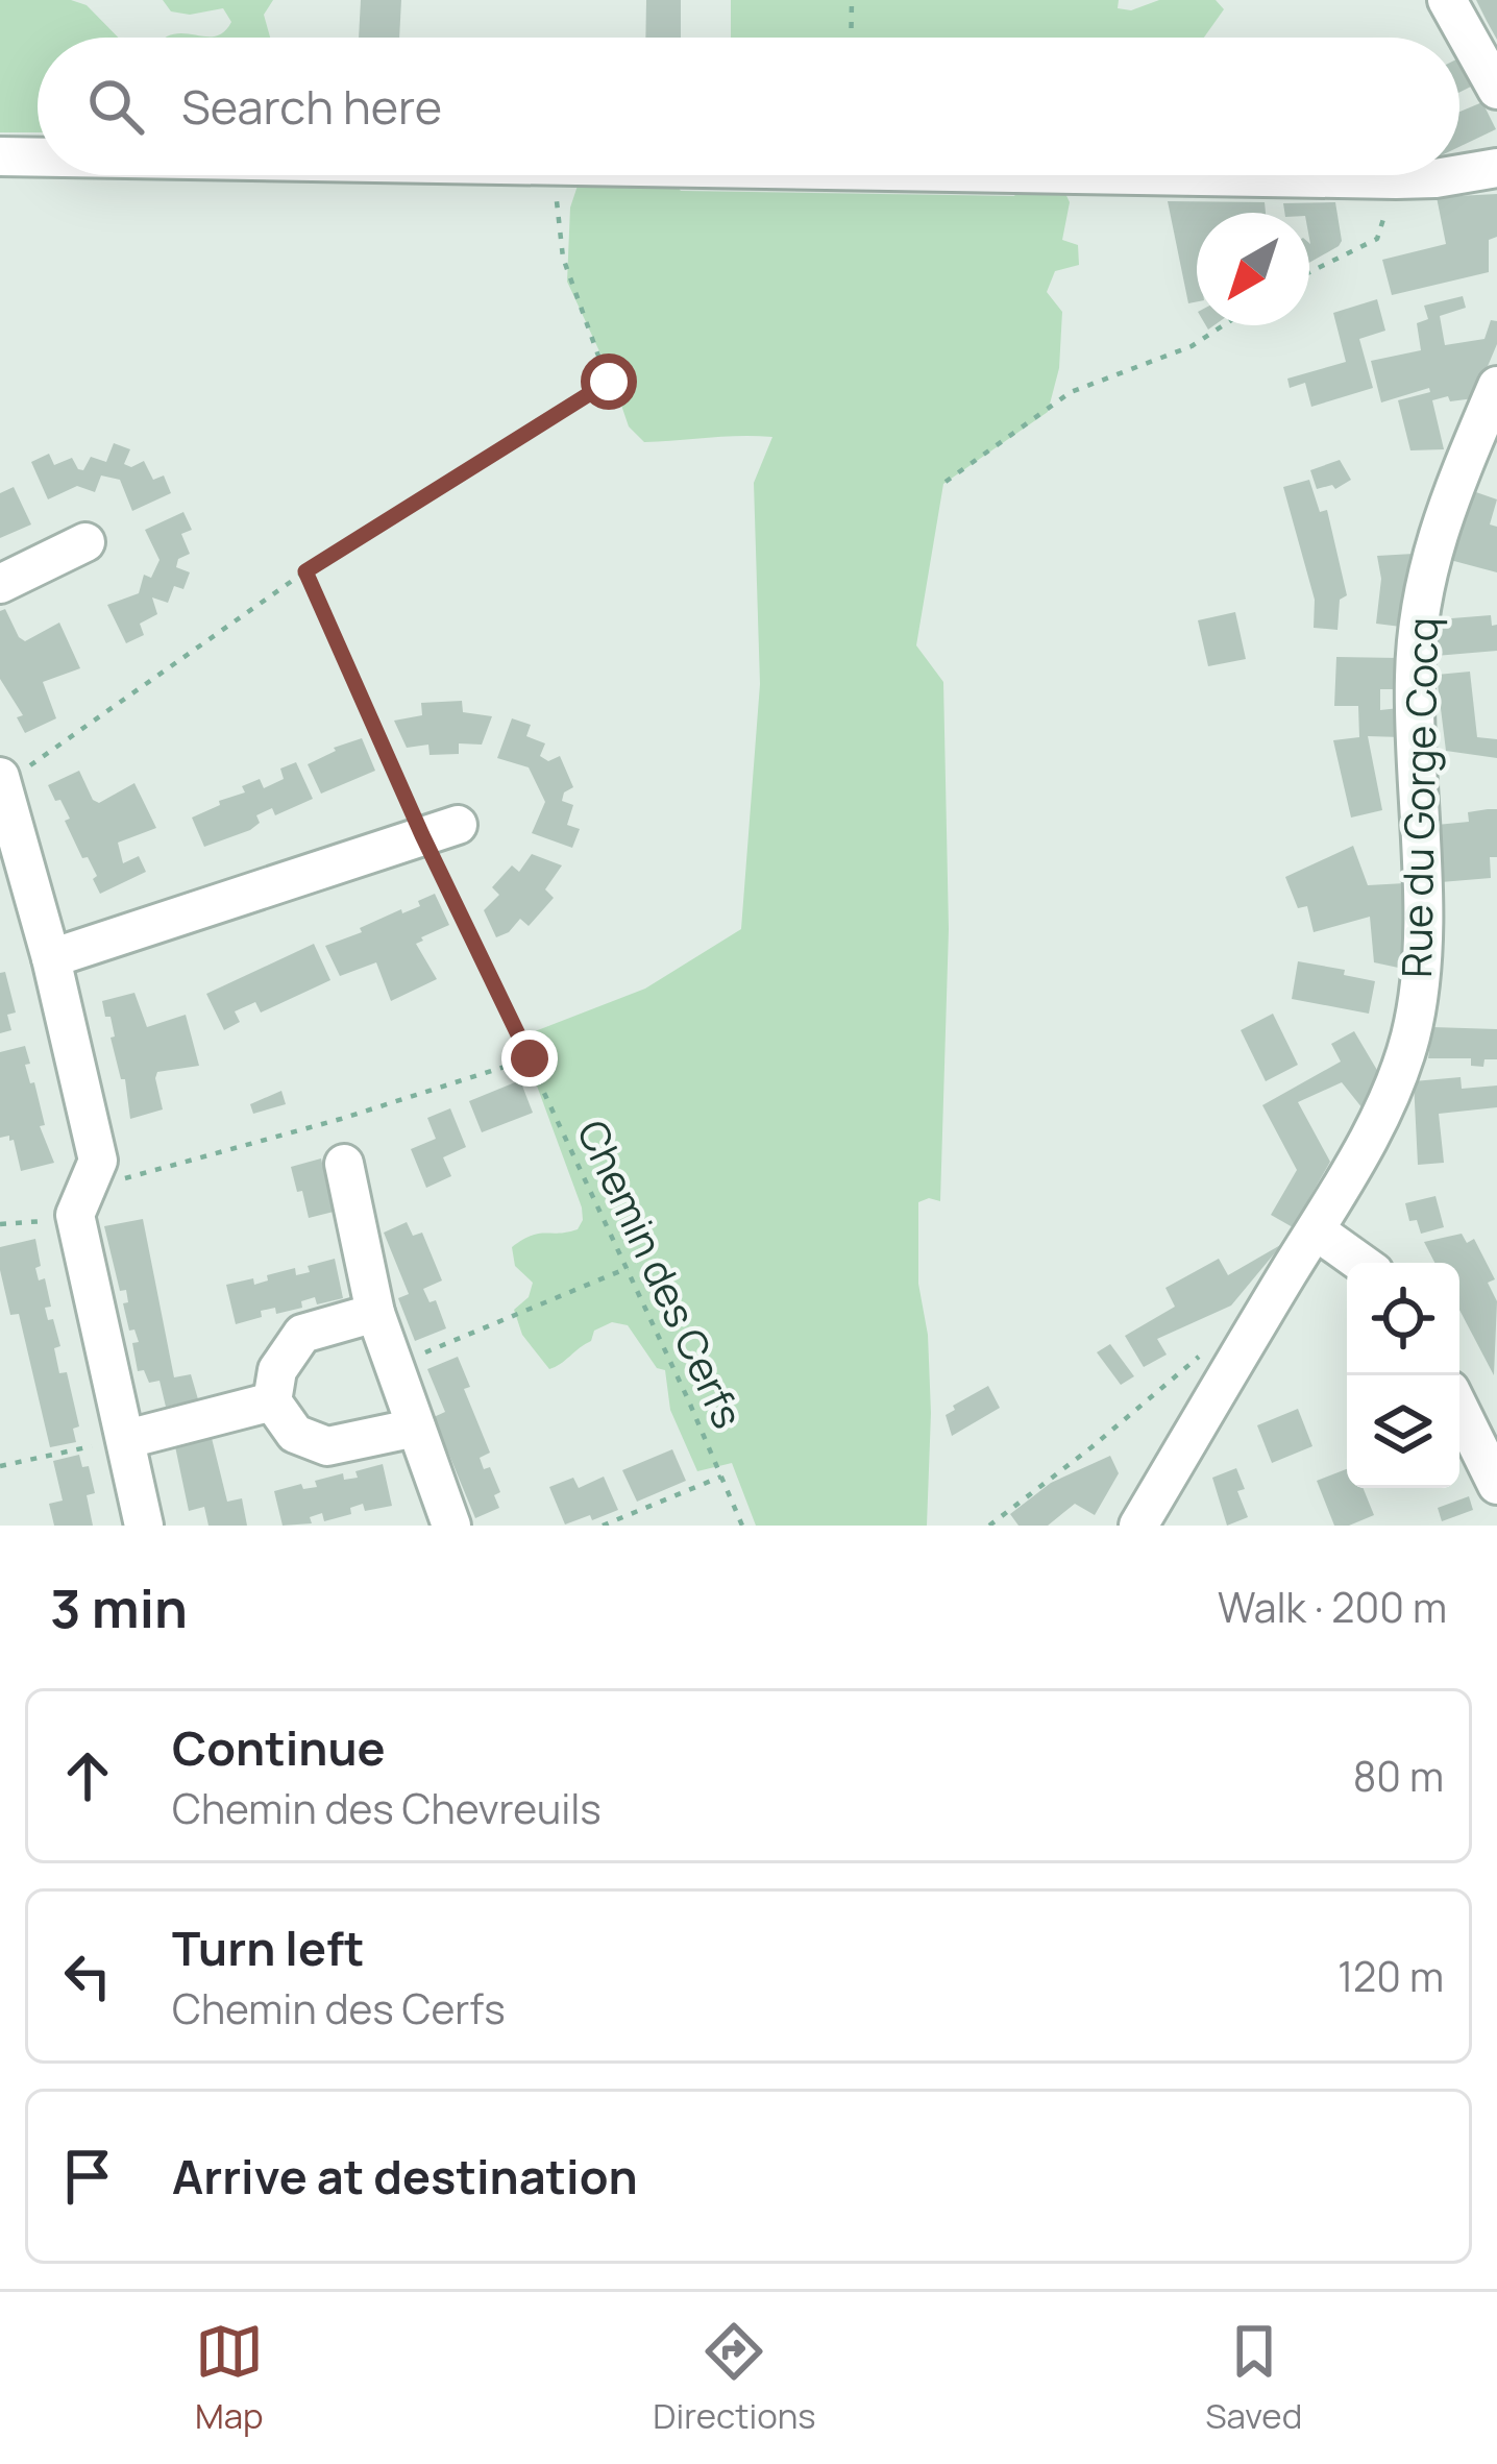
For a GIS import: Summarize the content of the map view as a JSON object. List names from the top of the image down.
{
  "streets": {
    "street": ["Rue du Gorge Cocq"],
    "path": ["Chemin des Cerfs"]
  },
  "north": "bottom left",
  "page": {
    "search": "Search here",
    "heading": ["3 min", "Walk · 200 m"],
    "list": [
      ["Continue", "Chemin des Chevreuils", "80 m"],
      ["Turn left", "Chemin des Cerfs", "120 m"],
      "Arrive at destination"
    ],
    "nav": ["Map", "Directions", "Saved"]
  }
}
